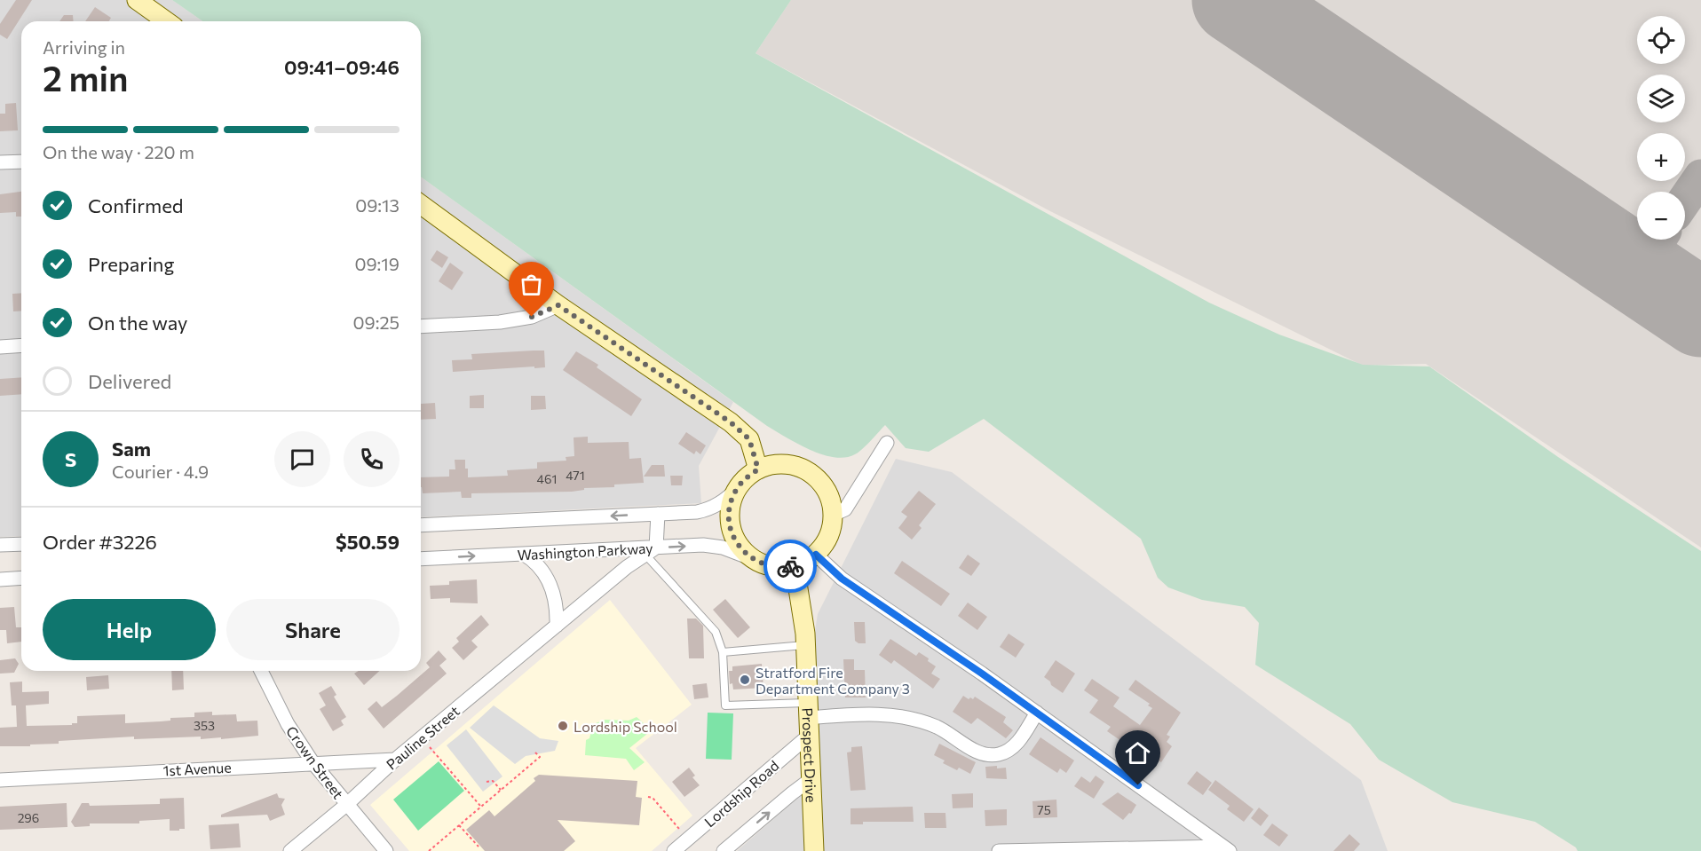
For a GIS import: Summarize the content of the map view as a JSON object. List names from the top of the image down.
{
  "streets": {
    "main road": ["Prospect Drive"],
    "street": [
      "Washington Parkway",
      "Pauline Street",
      "Crown Street",
      "1st Avenue",
      "Lordship Road"
    ]
  },
  "crossings": [
    ["Washington Parkway", "Pauline Street"],
    ["Washington Parkway", "Prospect Drive"],
    ["Pauline Street", "Crown Street"],
    ["Pauline Street", "1st Avenue"],
    ["Prospect Drive", "Lordship Road"],
    ["Crown Street", "1st Avenue"]
  ],
  "places": ["Stratford Fire Department Company 3", "Lordship School"],
  "house_numbers": [
    "471",
    "461",
    "353",
    "75",
    "296"
  ],
  "page": {
    "map_buttons": ["+", "−"],
    "heading": ["2 min", "Arriving in", "09:41–09:46"],
    "panel": [
      "Sam",
      "Courier · 4.9",
      "Order #3226",
      "$50.59"
    ],
    "bar": "On the way · 220 m",
    "list": [
      ["Confirmed", "09:13"],
      ["Preparing", "09:19"],
      ["On the way", "09:25"],
      "Delivered"
    ],
    "round": "S",
    "buttons": ["Help", "Share"]
  }
}
